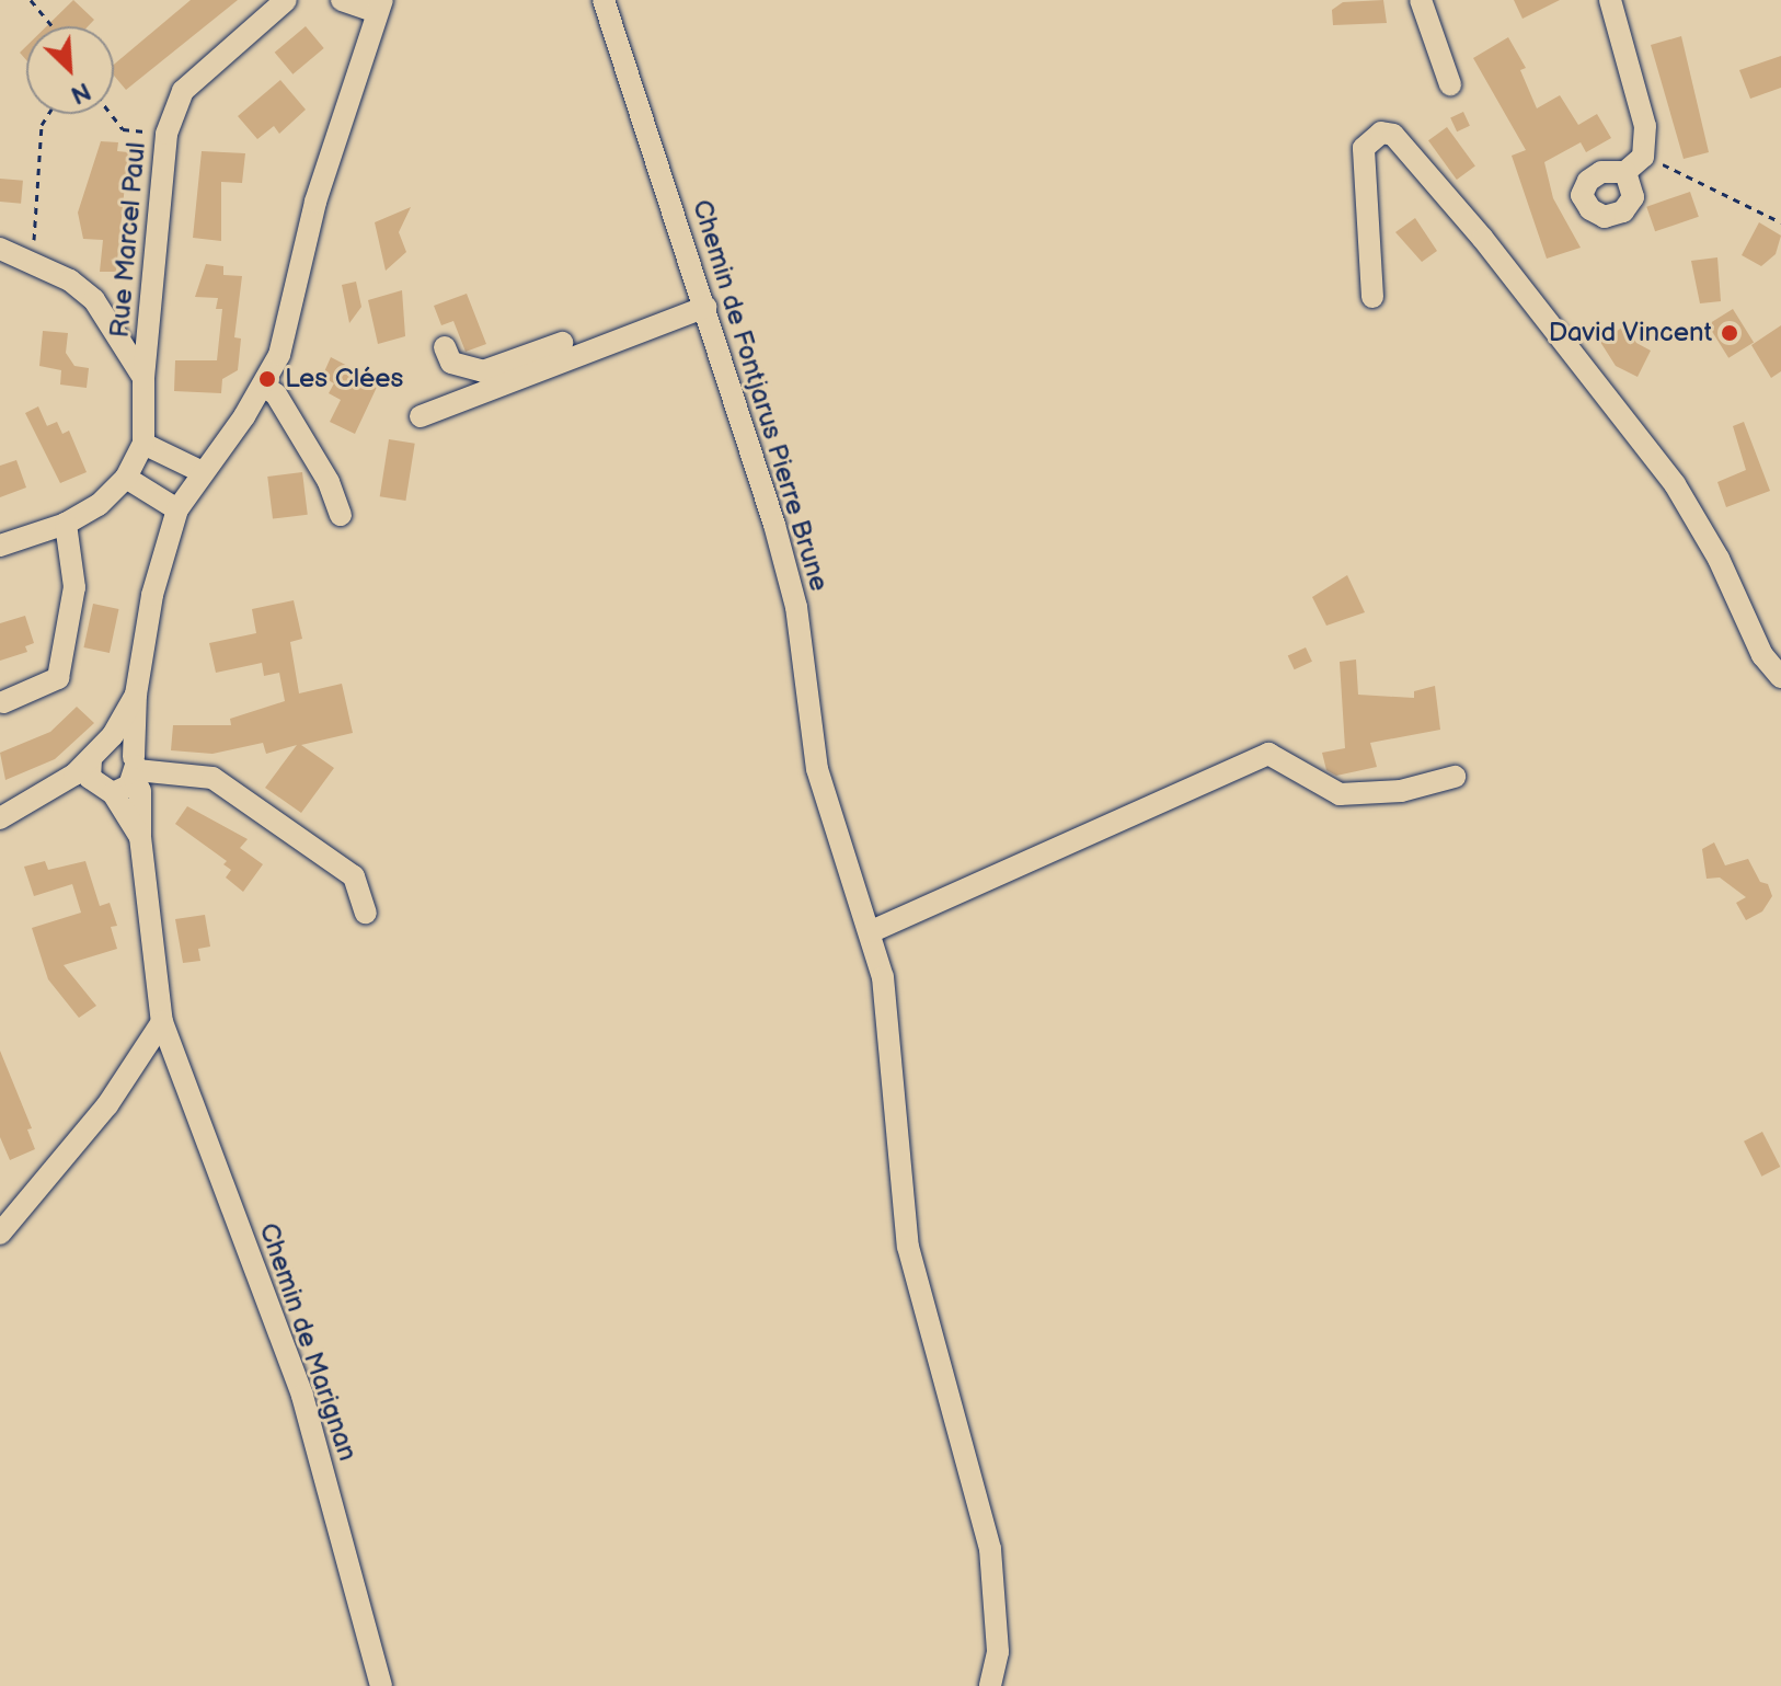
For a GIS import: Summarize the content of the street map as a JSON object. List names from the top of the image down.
{
  "streets": {
    "street": ["Rue Marcel Paul", "Chemin de Fontjarus Pierre Brune", "Chemin de Marignan"]
  },
  "places": ["David Vincent", "Les Clées"],
  "north": "bottom right"
}
